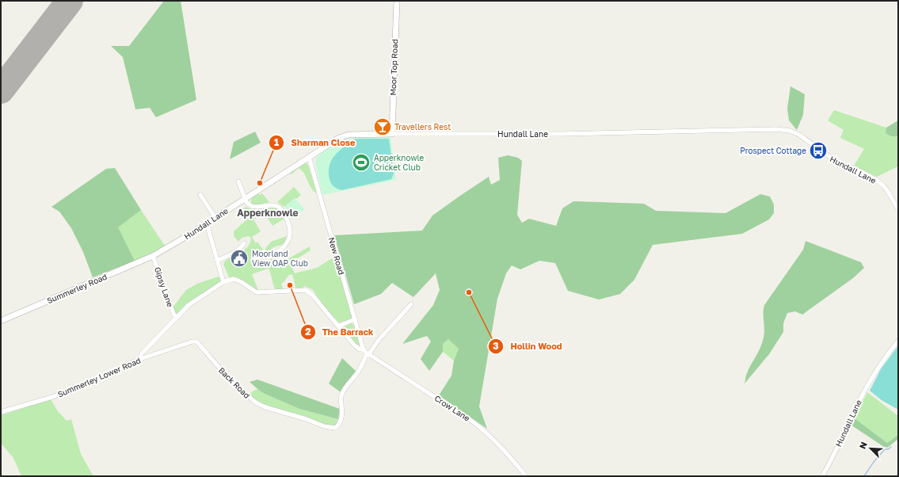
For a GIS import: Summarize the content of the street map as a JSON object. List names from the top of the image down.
{
  "streets": {
    "street": [
      "Moor Top Road",
      "Hundall Lane",
      "New Road",
      "Gipsy Lane",
      "Summerley Road",
      "Summerley Lower Road",
      "Back Road",
      "Crow Lane"
    ]
  },
  "crossings": [
    ["Moor Top Road", "Hundall Lane"],
    ["Hundall Lane", "New Road"],
    ["Hundall Lane", "Gipsy Lane"],
    ["Hundall Lane", "Summerley Road"],
    ["New Road", "Back Road"],
    ["New Road", "Crow Lane"],
    ["Gipsy Lane", "Summerley Road"],
    ["Summerley Lower Road", "Back Road"],
    ["Back Road", "Crow Lane"]
  ],
  "districts": ["Apperknowle"],
  "places": {
    "bar": ["Travellers Rest"],
    "bus stop": ["Prospect Cottage"],
    "sports": ["Apperknowle Cricket Club"],
    "other": ["Sharman Close", "The Barrack", "Hollin Wood"],
    "public building": ["Moorland View OAP Club"]
  },
  "north": "top left"
}
